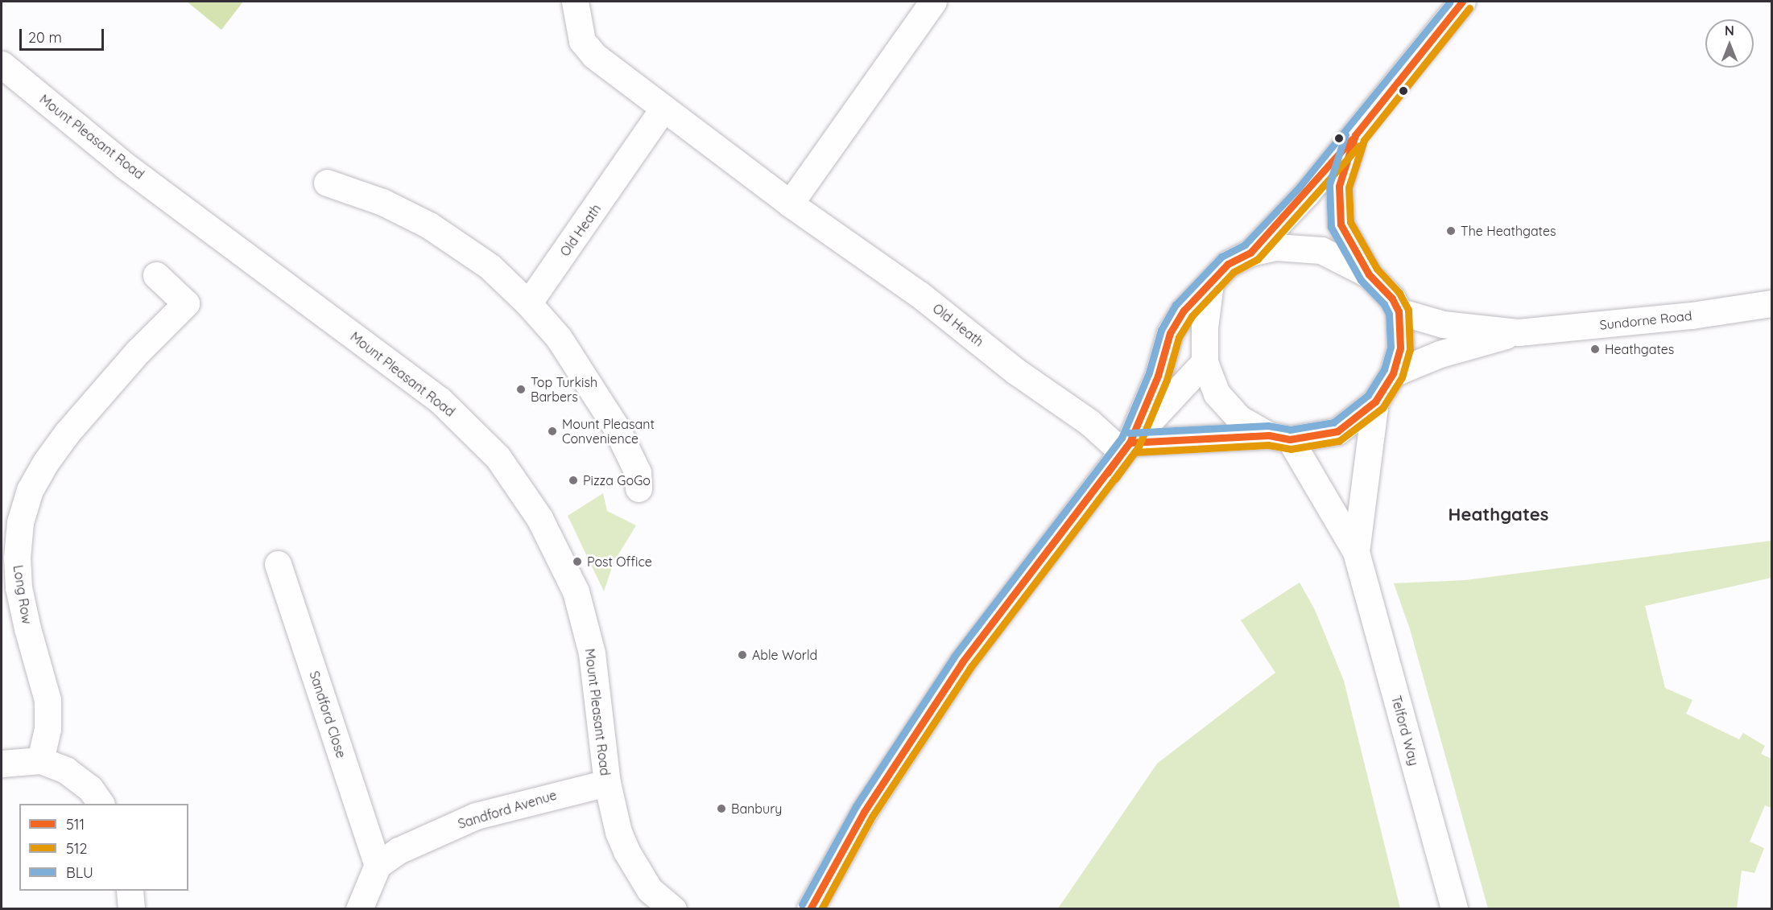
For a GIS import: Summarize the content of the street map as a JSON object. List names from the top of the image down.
{
  "streets": {
    "street": [
      "Mount Pleasant Road",
      "Old Heath",
      "Sundorne Road",
      "Long Row",
      "Sandford Close",
      "Telford Way",
      "Sandford Avenue"
    ]
  },
  "crossings": [
    ["Mount Pleasant Road", "Sandford Avenue"],
    ["Sandford Close", "Sandford Avenue"]
  ],
  "districts": ["Heathgates"],
  "places": [
    "The Heathgates",
    "Heathgates",
    "Top Turkish Barbers",
    "Mount Pleasant Convenience",
    "Pizza GoGo",
    "Post Office",
    "Able World",
    "Banbury"
  ],
  "lines": ["transit line 511", "transit line BLU", "transit line 512"],
  "legend": ["511", "512", "BLU"],
  "scale_bar": "20 m",
  "north": "top"
}
